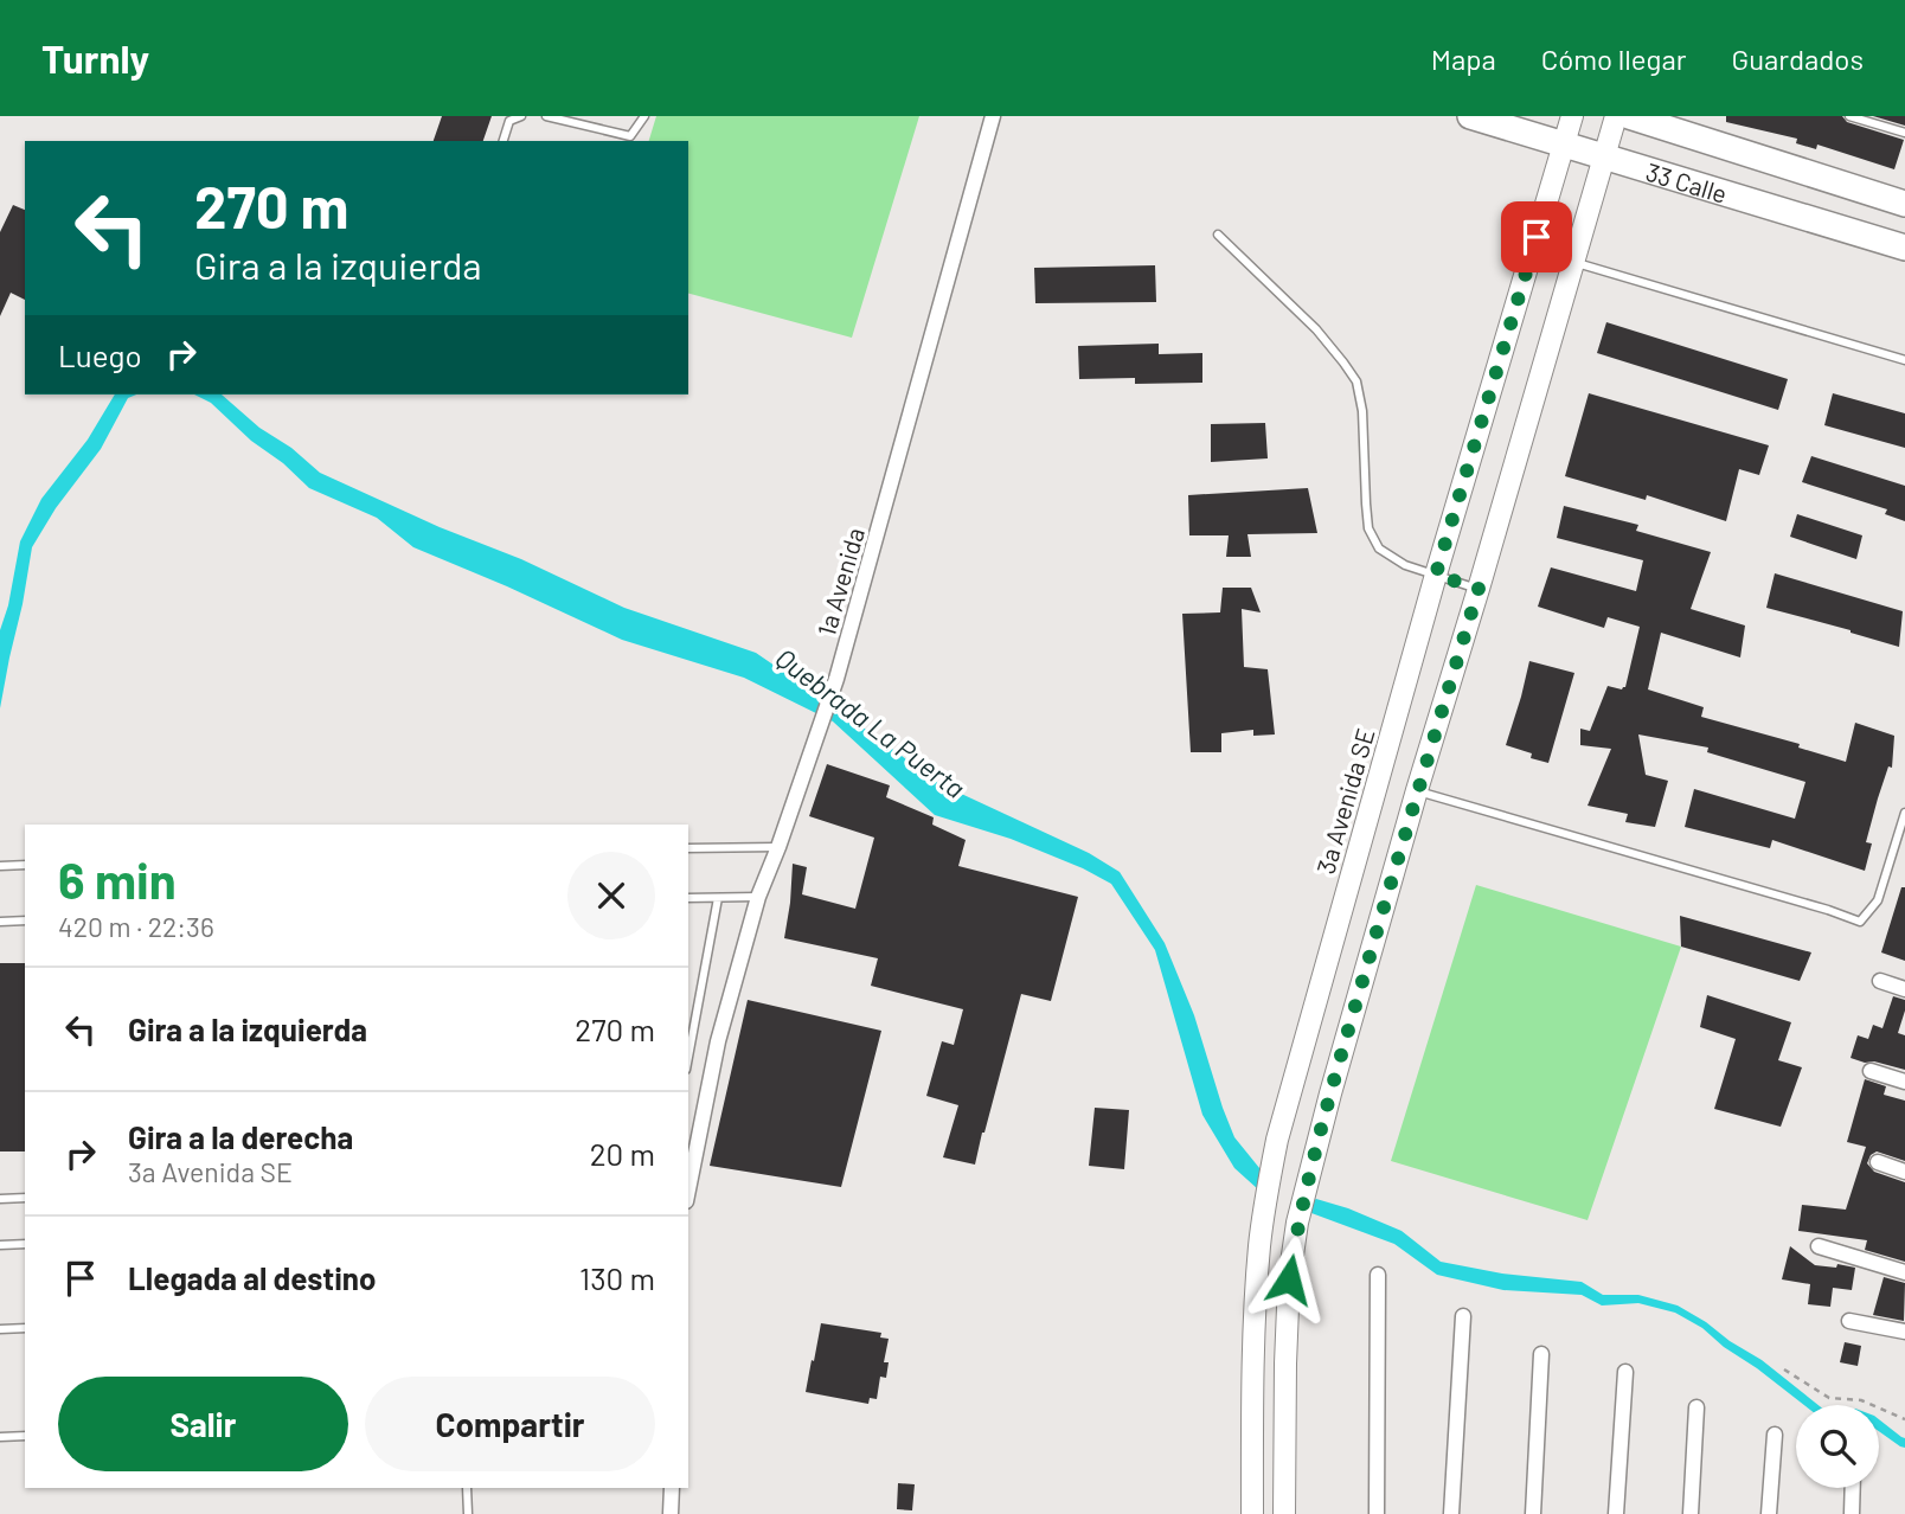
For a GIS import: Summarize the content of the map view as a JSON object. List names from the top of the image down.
{
  "streets": {
    "main road": ["33 Calle"],
    "street": ["1a Avenida", "3a Avenida SE"]
  },
  "crossings": [
    ["33 Calle", "3a Avenida SE"]
  ],
  "water": ["Quebrada La Puerta"],
  "page": {
    "header": "Turnly",
    "nav": ["Mapa", "Cómo llegar", "Guardados"],
    "turn": ["270 m", "Gira a la izquierda"],
    "then": "Luego",
    "heading": ["6 min", "420 m · 22:36"],
    "list": [
      {
        "name": "Gira a la izquierda",
        "value": "270 m"
      },
      {
        "name": "Gira a la derecha",
        "note": "3a Avenida SE",
        "value": "20 m"
      },
      {
        "name": "Llegada al destino",
        "value": "130 m"
      }
    ],
    "buttons": ["Salir", "Compartir"]
  }
}
